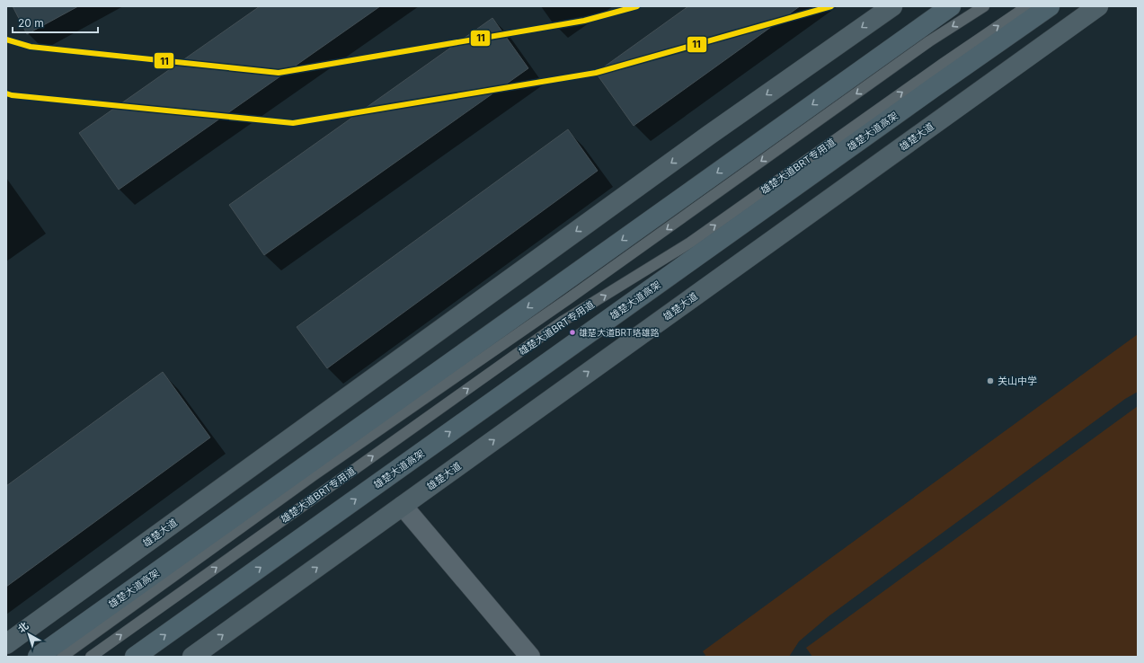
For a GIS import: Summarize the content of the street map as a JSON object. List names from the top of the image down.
{
  "streets": {
    "highway": ["雄楚大道高架"],
    "main road": ["雄楚大道"],
    "lane": ["雄楚大道BRT专用道"]
  },
  "places": ["雄楚大道BRT珞雄路", "关山中学"],
  "lines": ["transit line 11"],
  "scale_bar": "20 m",
  "north": "top left"
}
